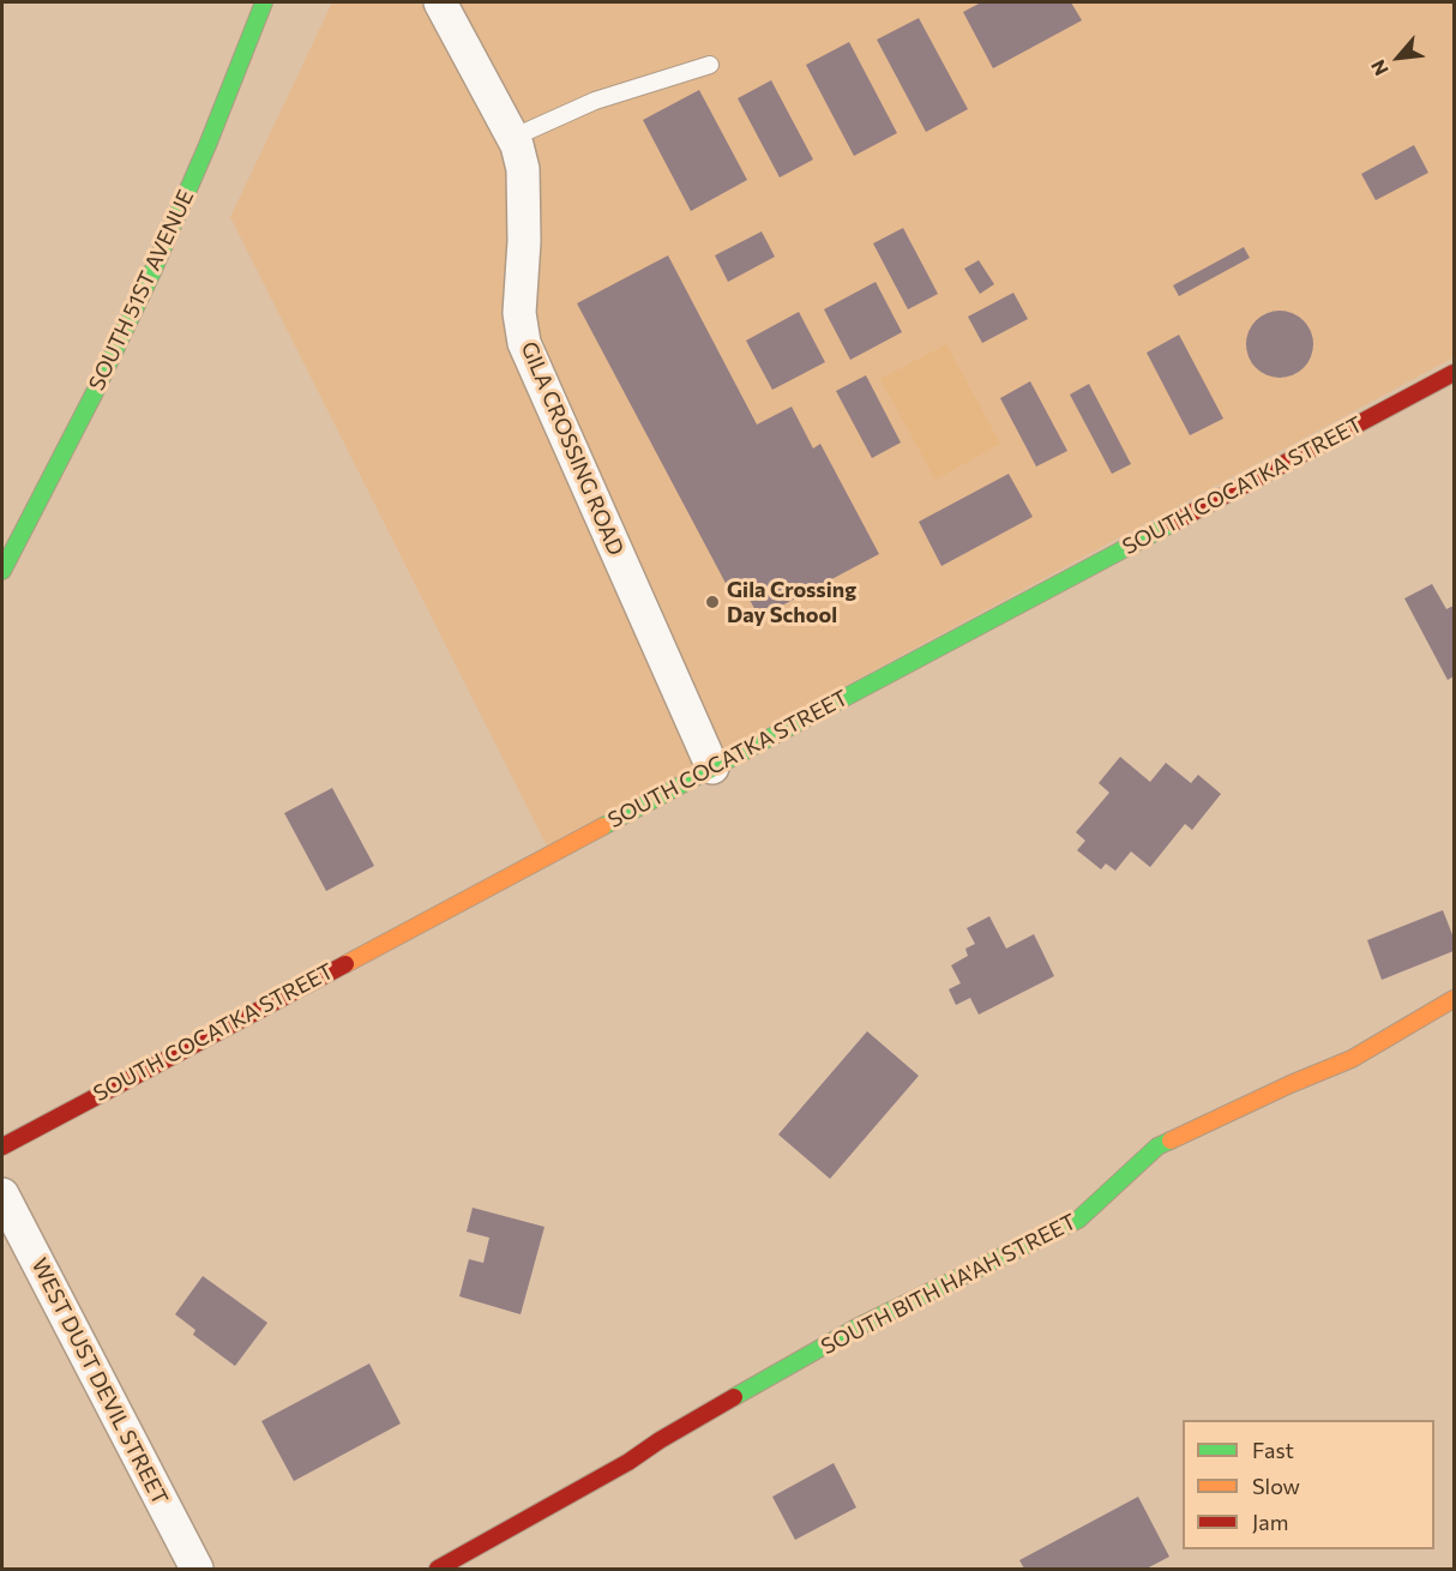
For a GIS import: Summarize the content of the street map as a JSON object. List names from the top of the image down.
{
  "streets": {
    "street": [
      "SOUTH 51ST AVENUE",
      "GILA CROSSING ROAD",
      "SOUTH COCATKA STREET",
      "SOUTH BITH HA'AH STREET",
      "WEST DUST DEVIL STREET"
    ]
  },
  "crossings": [
    ["GILA CROSSING ROAD", "SOUTH COCATKA STREET"]
  ],
  "places": ["Gila Crossing Day School"],
  "legend": ["Fast", "Slow", "Jam"],
  "north": "bottom left"
}
